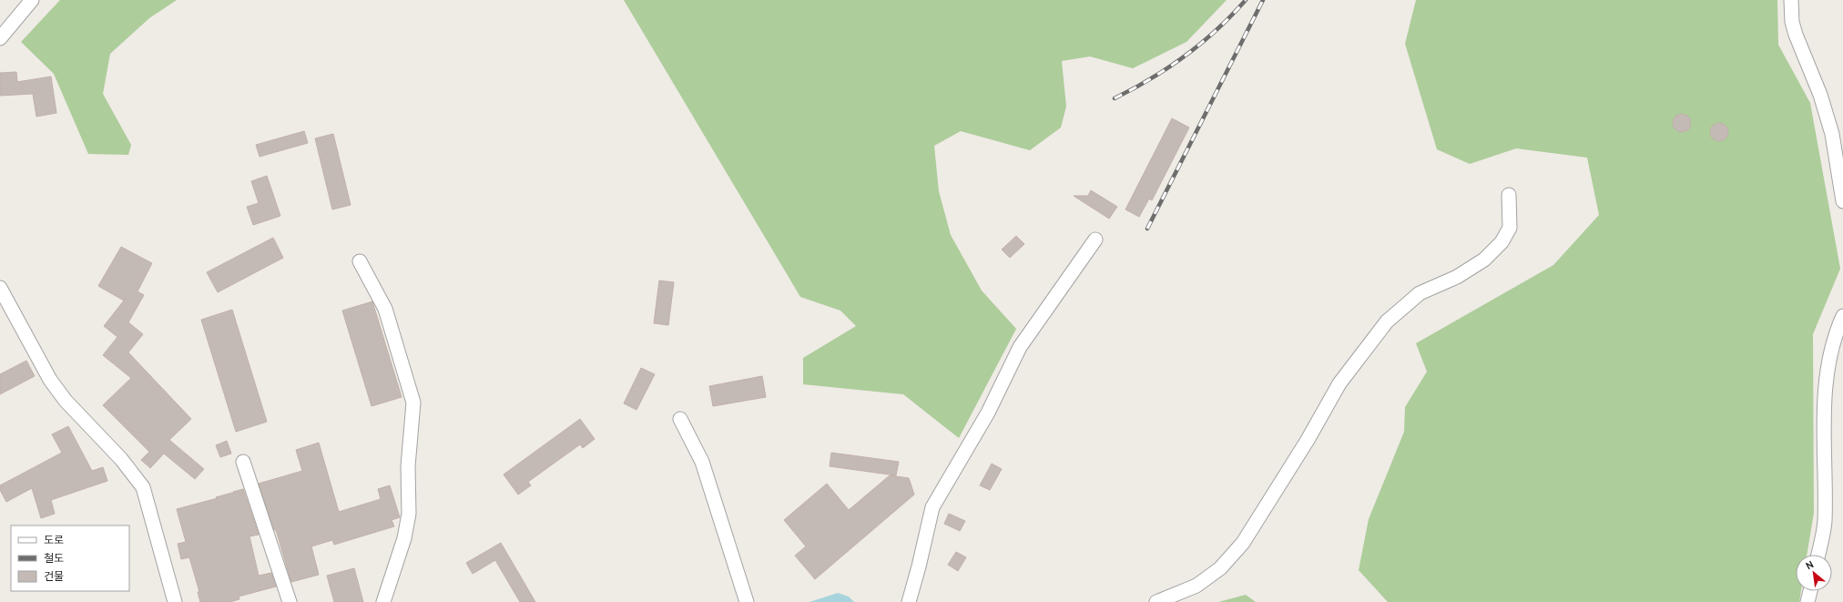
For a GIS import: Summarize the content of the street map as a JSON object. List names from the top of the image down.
{
  "legend": ["도로", "철도", "건물"],
  "north": "top left"
}
